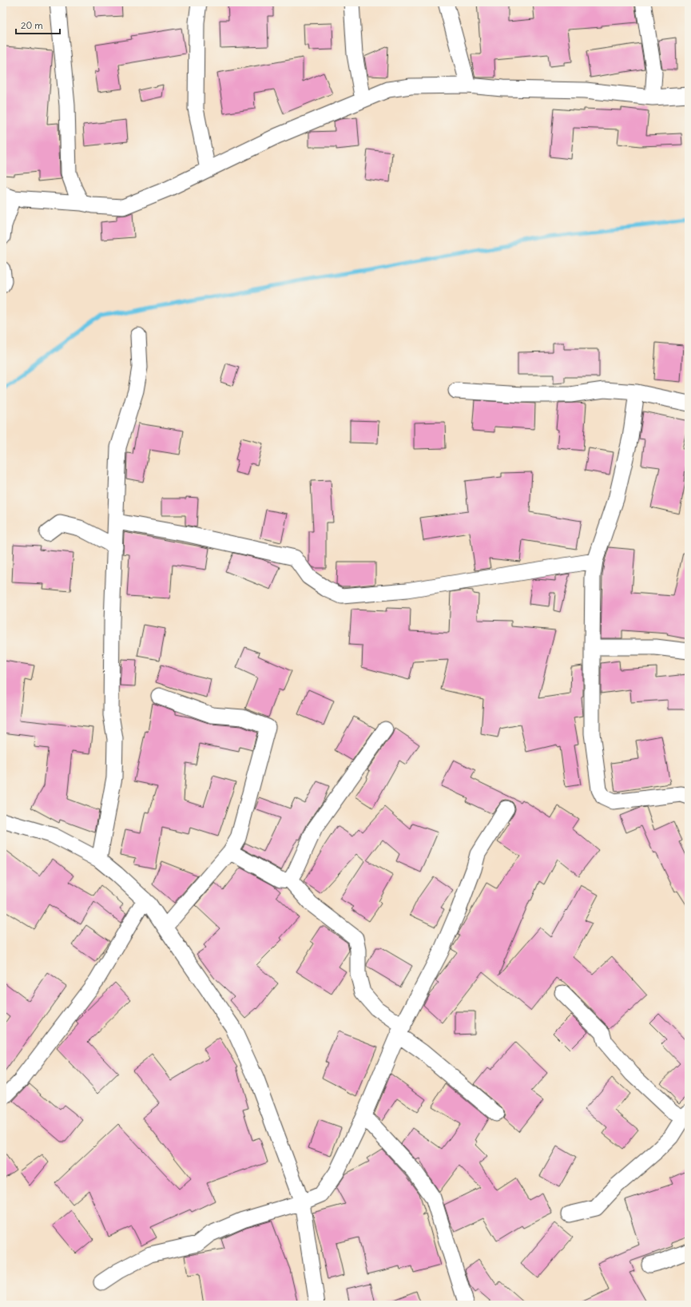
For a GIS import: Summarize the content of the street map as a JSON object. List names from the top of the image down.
{
  "scale_bar": "20 m"
}
